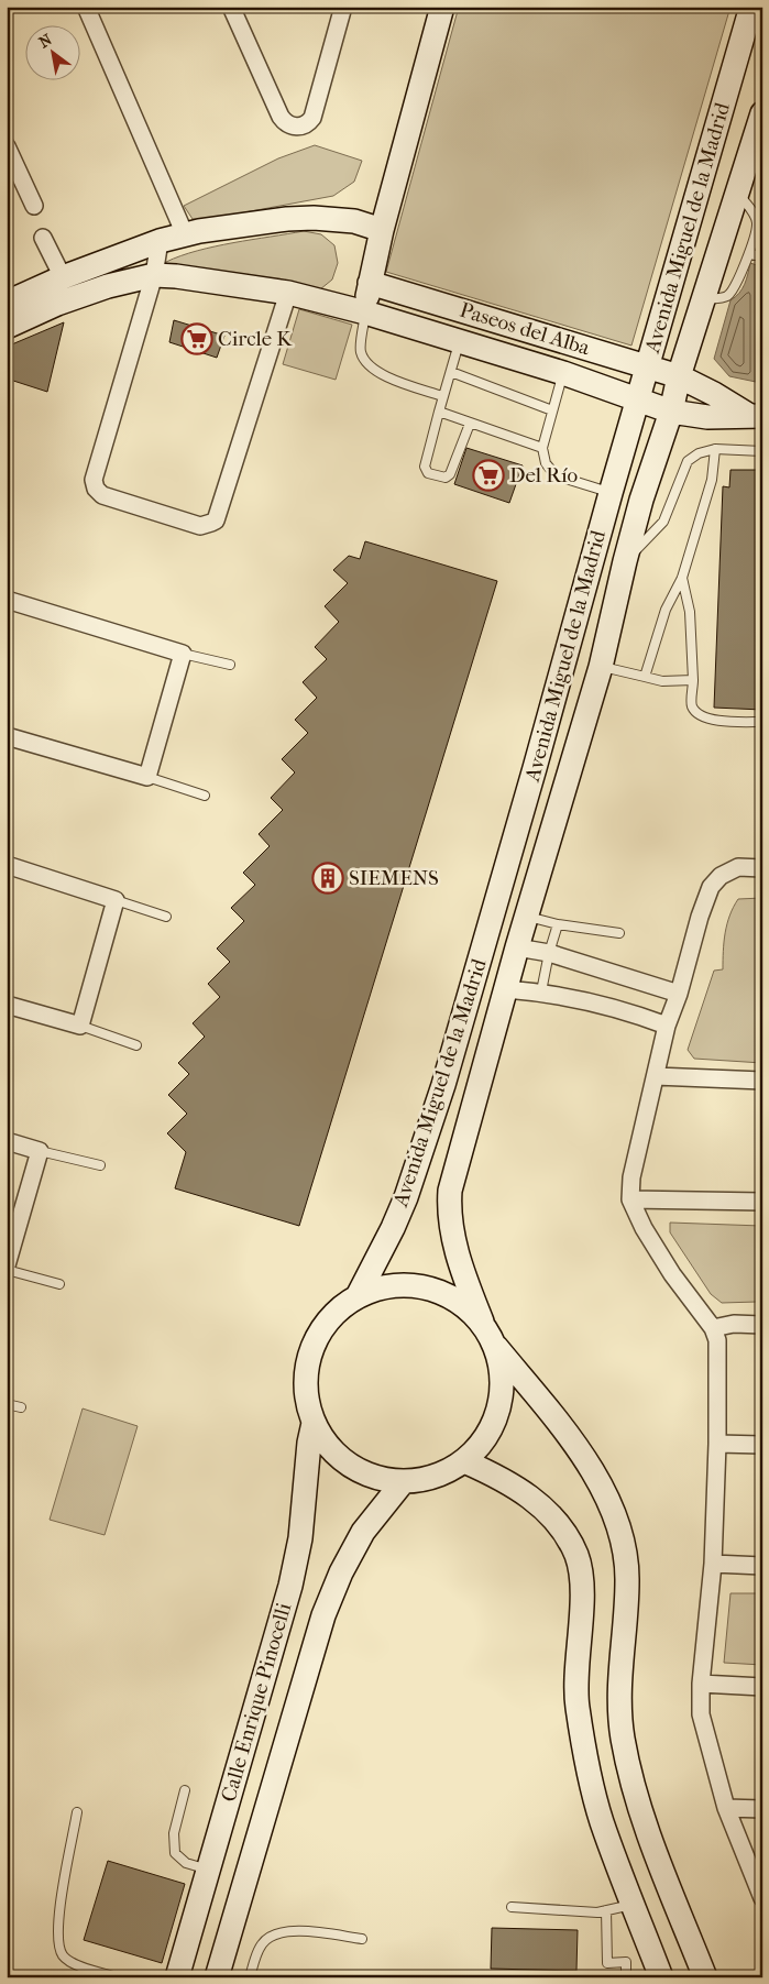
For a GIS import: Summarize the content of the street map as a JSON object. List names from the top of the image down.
{
  "streets": {
    "main road": ["Avenida Miguel de la Madrid", "Paseos del Alba", "Calle Enrique Pinocelli"]
  },
  "crossings": [
    ["Avenida Miguel de la Madrid", "Paseos del Alba"]
  ],
  "places": {
    "supermarket": ["Circle K", "Del Río"],
    "building": ["SIEMENS"]
  },
  "north": "top left"
}
